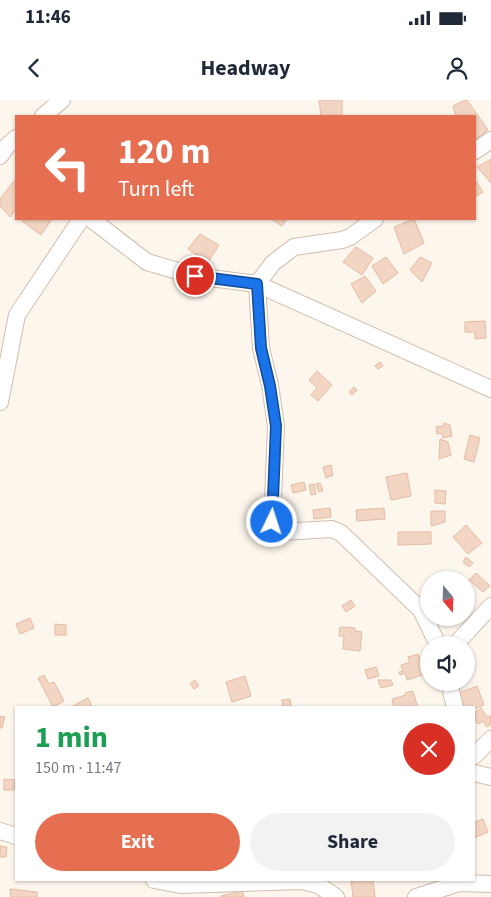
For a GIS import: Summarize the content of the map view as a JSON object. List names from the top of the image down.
{
  "north": "bottom",
  "page": {
    "status": "11:46",
    "header": "Headway",
    "turn": ["120 m", "Turn left"],
    "heading": ["1 min", "150 m · 11:47"],
    "buttons": ["Exit", "Share"]
  }
}
